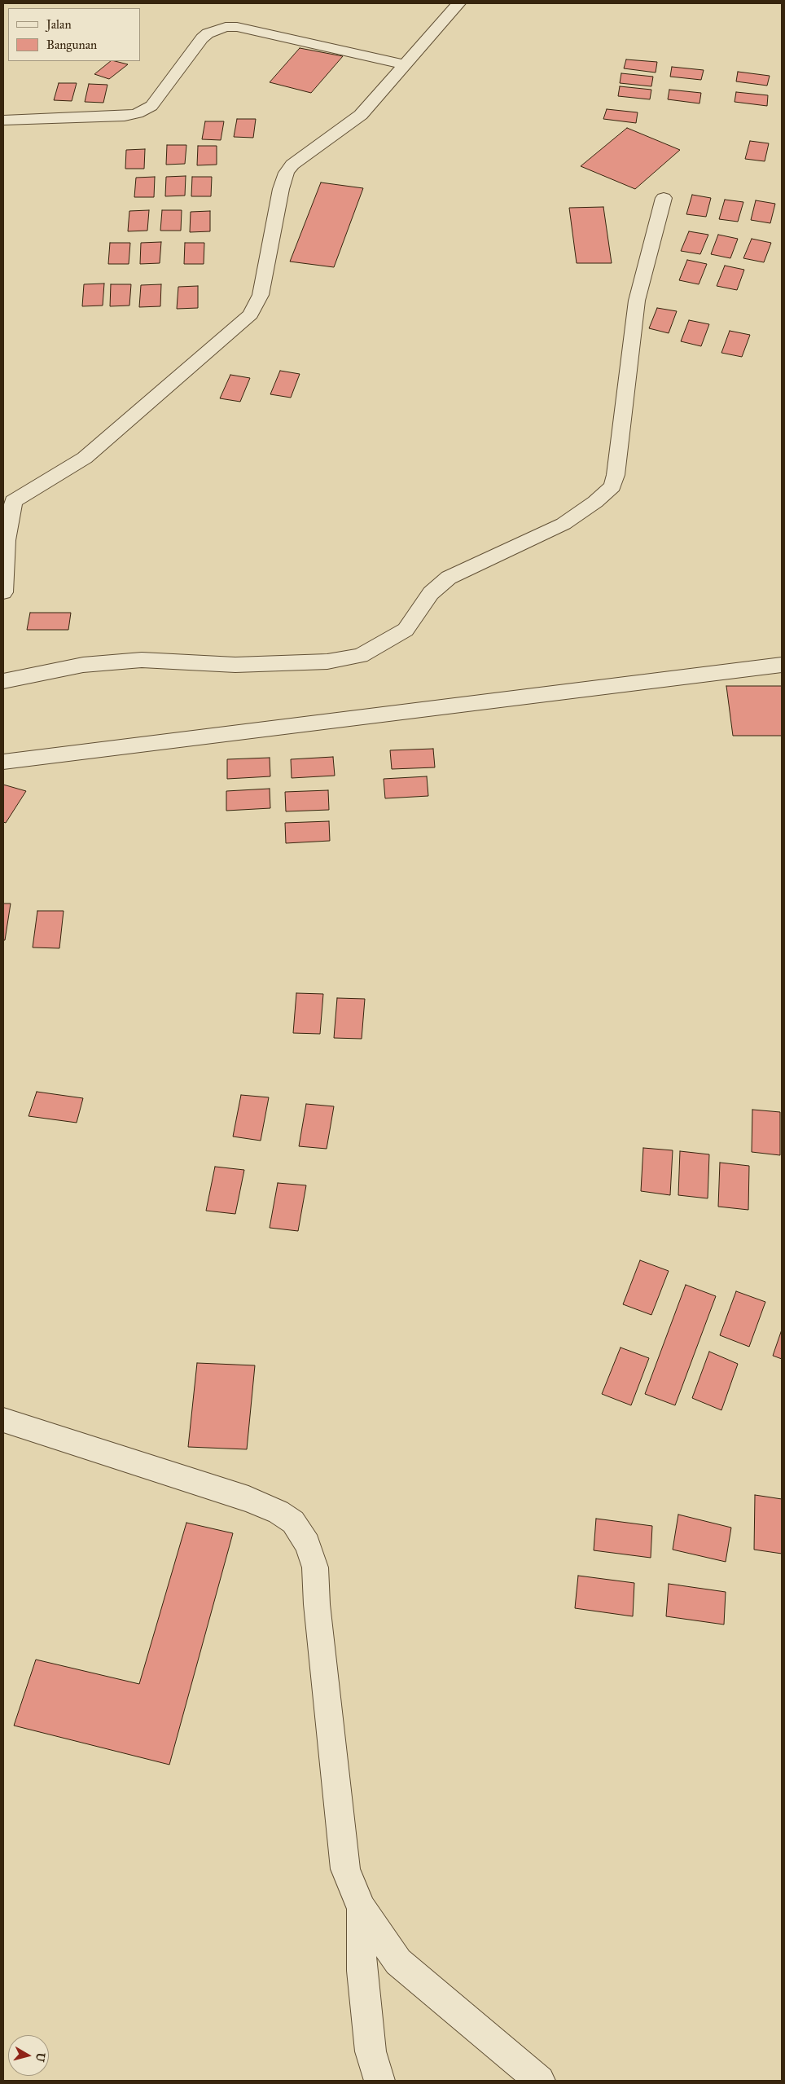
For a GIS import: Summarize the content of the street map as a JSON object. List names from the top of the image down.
{
  "legend": ["Jalan", "Bangunan"],
  "north": "right"
}
